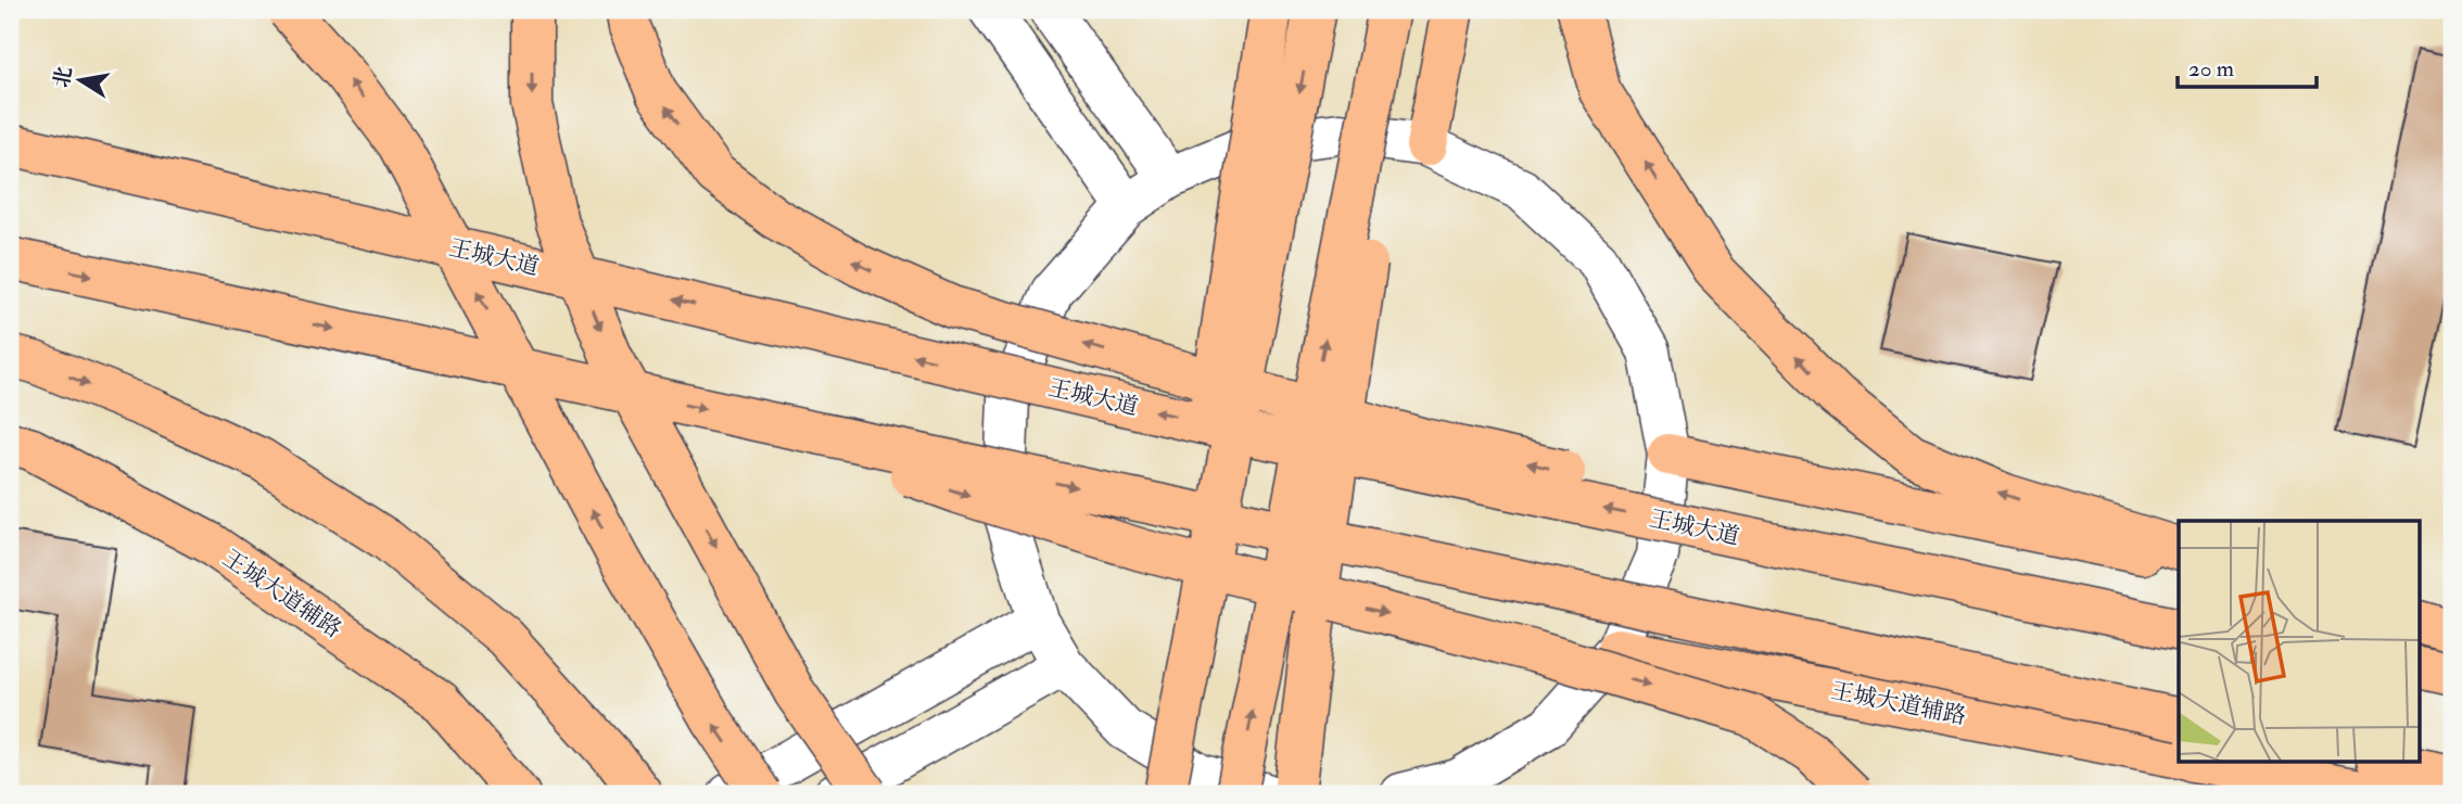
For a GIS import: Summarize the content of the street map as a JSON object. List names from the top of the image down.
{
  "streets": {
    "main road": ["王城大道", "王城大道辅路"]
  },
  "scale_bar": "20 m",
  "north": "left"
}
